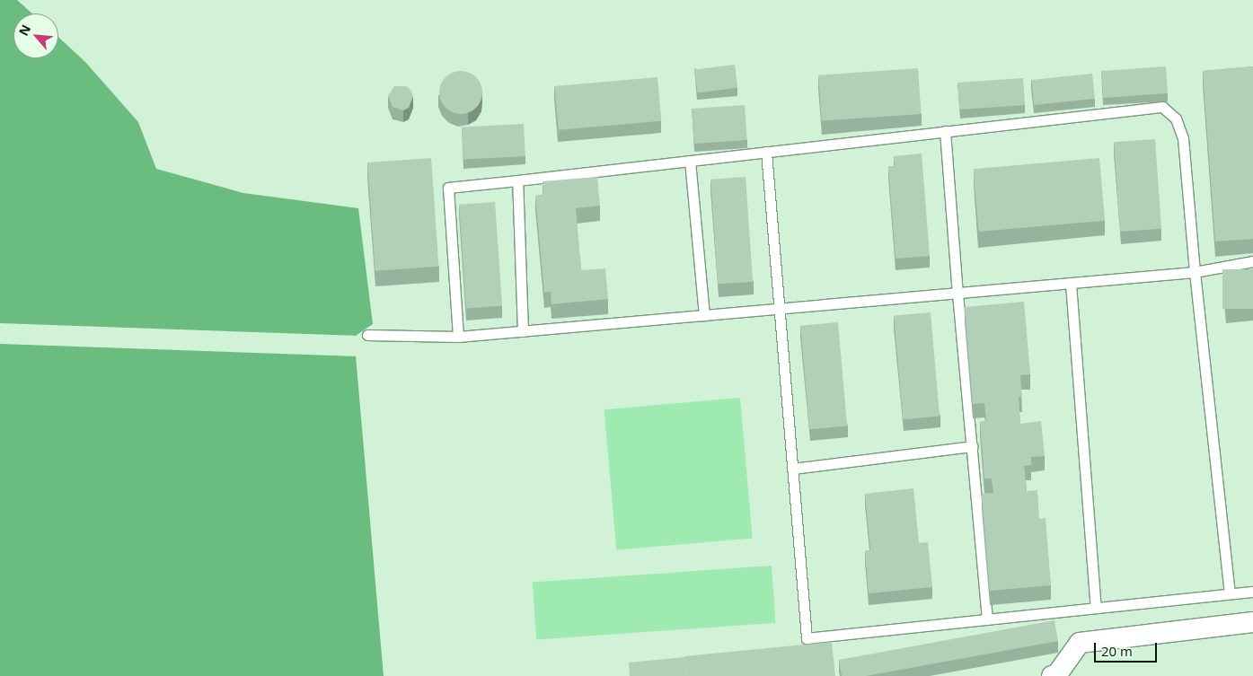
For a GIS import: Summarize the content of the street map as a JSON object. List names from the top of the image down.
{
  "scale_bar": "20 m",
  "north": "top left"
}
